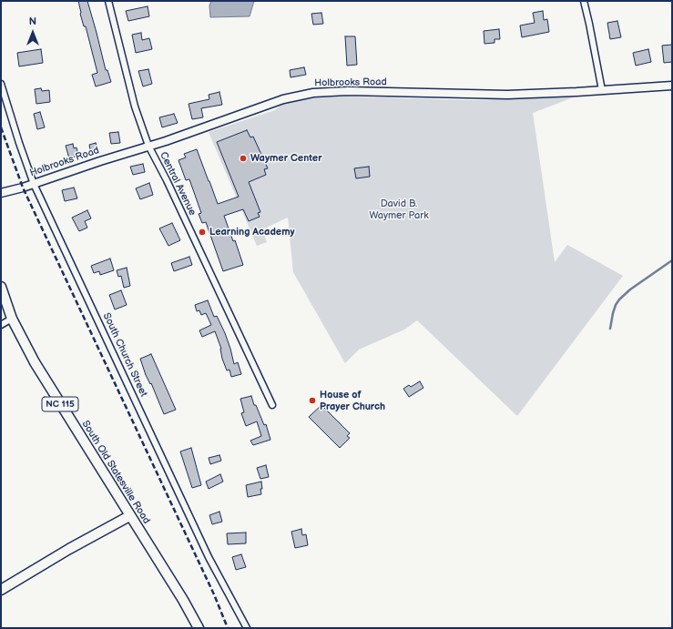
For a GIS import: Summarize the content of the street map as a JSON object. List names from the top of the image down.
{
  "streets": {
    "main road": ["NC 115", "South Old Statesville Road"],
    "street": ["Holbrooks Road", "Central Avenue", "South Church Street"]
  },
  "crossings": [
    ["Holbrooks Road", "Central Avenue"],
    ["Holbrooks Road", "South Church Street"]
  ],
  "parks": ["David B. Waymer Park"],
  "places": ["Waymer Center", "Learning Academy", "House of Prayer Church"],
  "north": "top"
}
